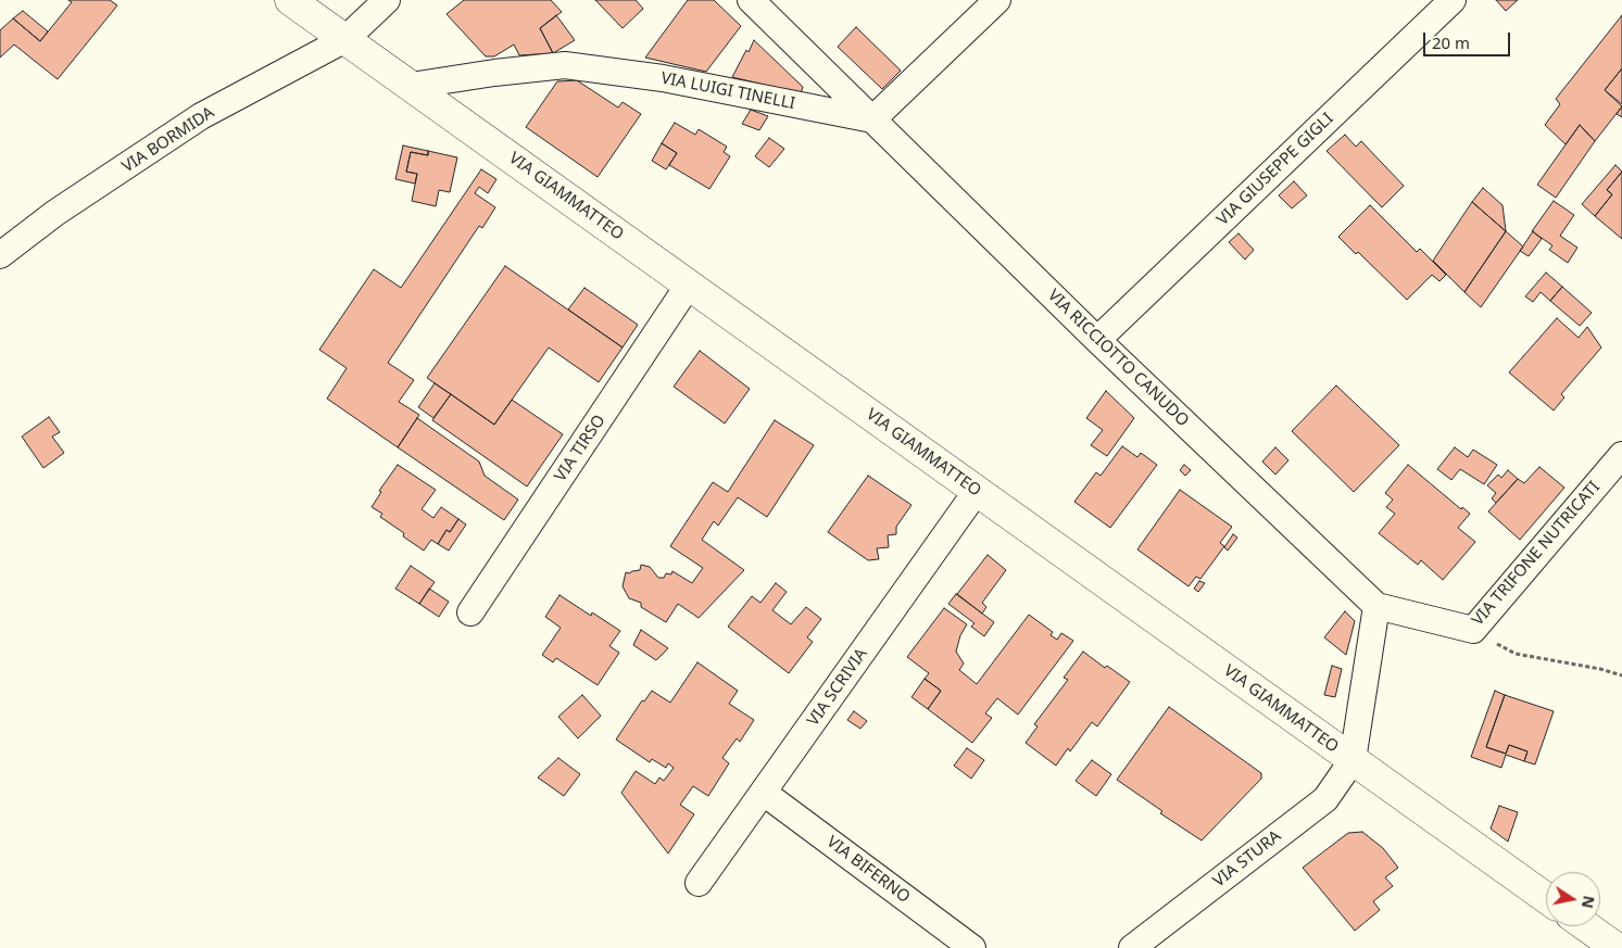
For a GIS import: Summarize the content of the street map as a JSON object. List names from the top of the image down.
{
  "streets": {
    "street": [
      "VIA LUIGI TINELLI",
      "VIA BORMIDA",
      "VIA GIUSEPPE GIGLI",
      "VIA GIAMMATTEO",
      "VIA RICCIOTTO CANUDO",
      "VIA TIRSO",
      "VIA TRIFONE NUTRICATI",
      "VIA SCRIVIA",
      "VIA STURA",
      "VIA BIFERNO"
    ]
  },
  "crossings": [
    ["VIA LUIGI TINELLI", "VIA GIAMMATTEO"],
    ["VIA LUIGI TINELLI", "VIA RICCIOTTO CANUDO"],
    ["VIA BORMIDA", "VIA GIAMMATTEO"],
    ["VIA GIUSEPPE GIGLI", "VIA RICCIOTTO CANUDO"],
    ["VIA GIAMMATTEO", "VIA TIRSO"],
    ["VIA GIAMMATTEO", "VIA SCRIVIA"],
    ["VIA GIAMMATTEO", "VIA STURA"],
    ["VIA RICCIOTTO CANUDO", "VIA TRIFONE NUTRICATI"],
    ["VIA SCRIVIA", "VIA BIFERNO"]
  ],
  "scale_bar": "20 m",
  "north": "right"
}
